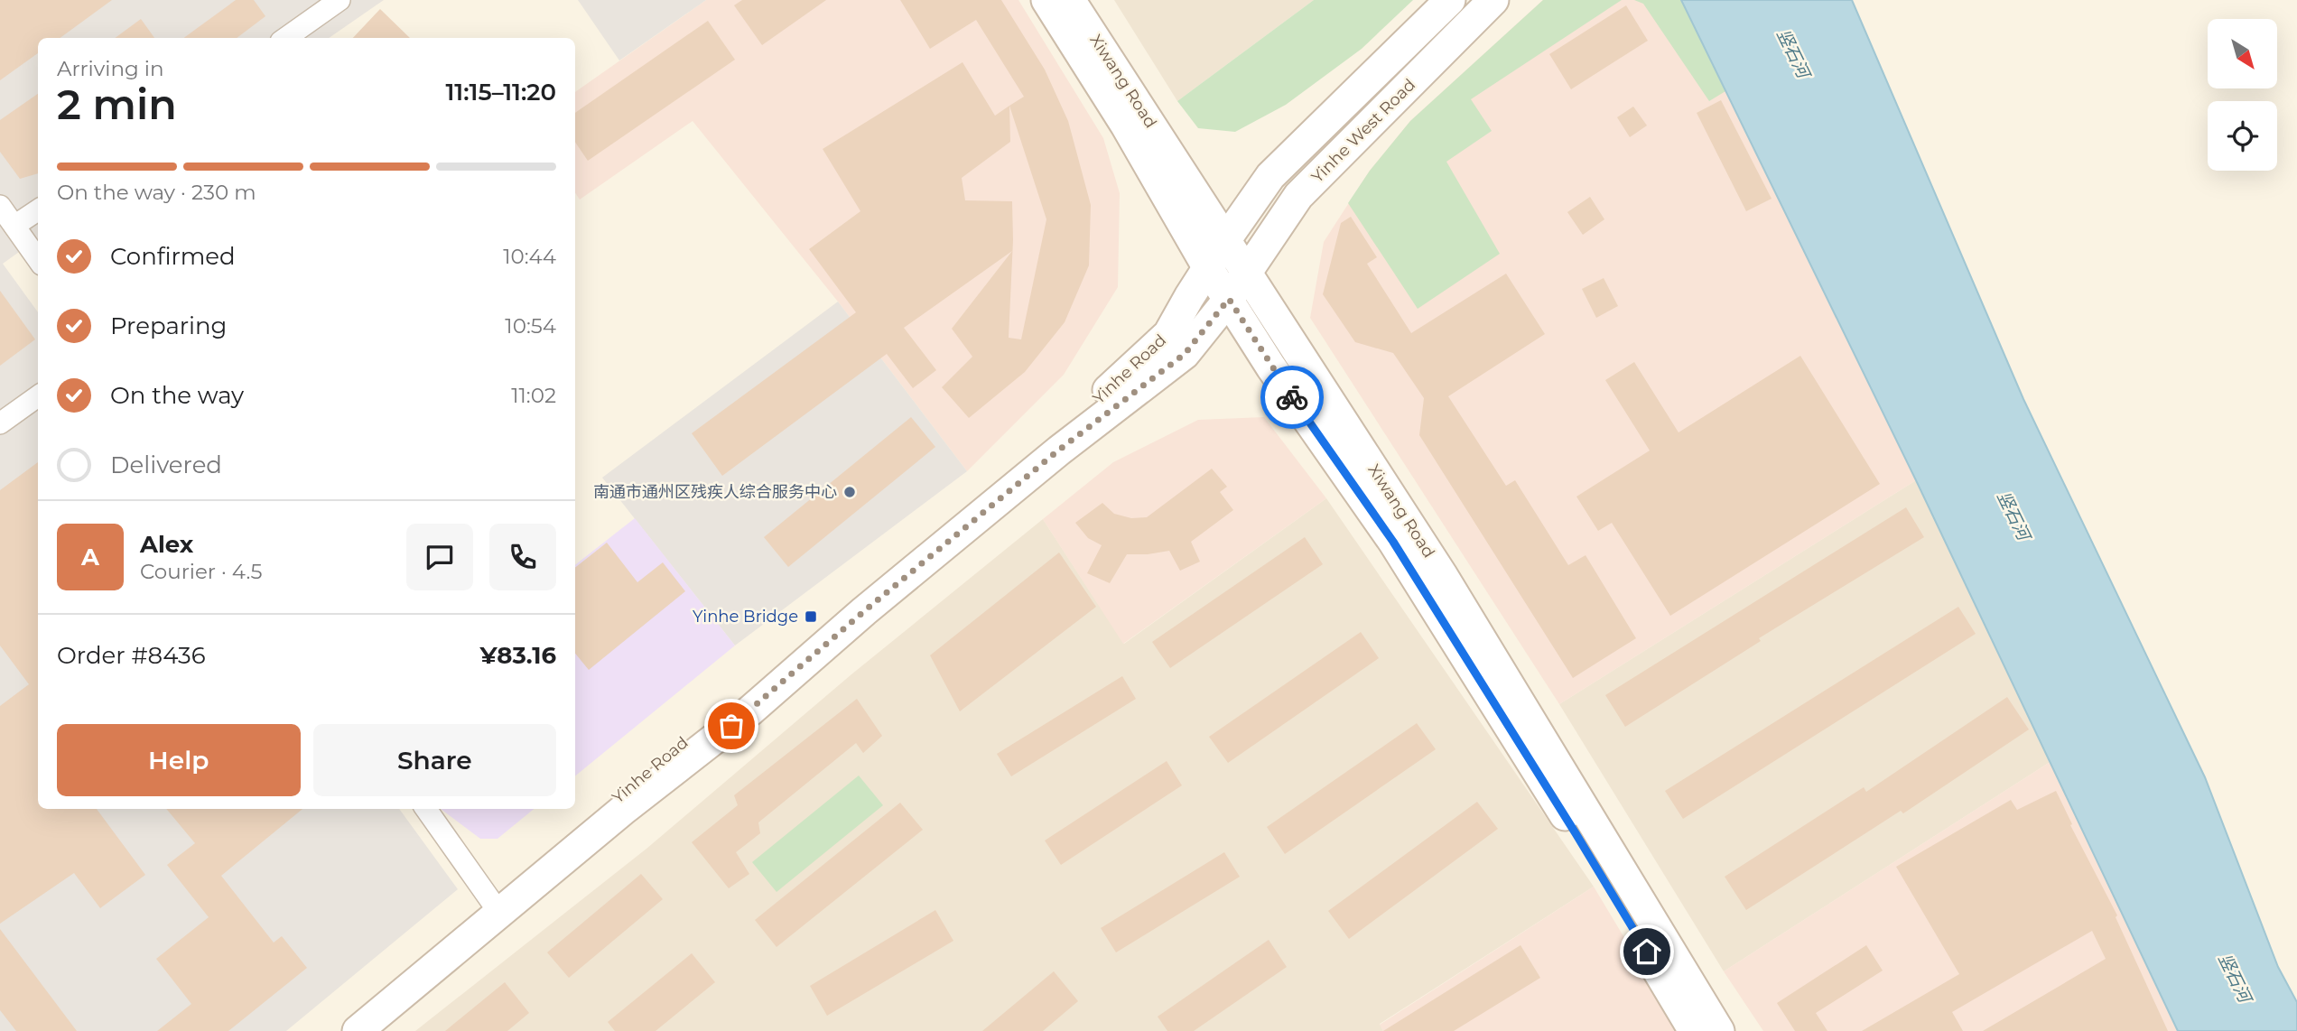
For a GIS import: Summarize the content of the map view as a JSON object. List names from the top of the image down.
{
  "streets": {
    "main road": ["Xiwang Road", "Yinhe West Road", "Yinhe Road"]
  },
  "crossings": [
    ["Xiwang Road", "Yinhe West Road"],
    ["Xiwang Road", "Yinhe Road"],
    ["Yinhe West Road", "Yinhe Road"]
  ],
  "water": ["竖石河"],
  "places": {
    "other": ["南通市通州区残疾人综合服务中心"],
    "transit": ["Yinhe Bridge"]
  },
  "north": "bottom right",
  "page": {
    "heading": ["2 min", "Arriving in", "11:15–11:20"],
    "panel": [
      "Alex",
      "Courier · 4.5",
      "Order #8436",
      "¥83.16"
    ],
    "bar": "On the way · 230 m",
    "list": [
      ["Confirmed", "10:44"],
      ["Preparing", "10:54"],
      ["On the way", "11:02"],
      "Delivered"
    ],
    "round": "A",
    "buttons": ["Help", "Share"]
  }
}
